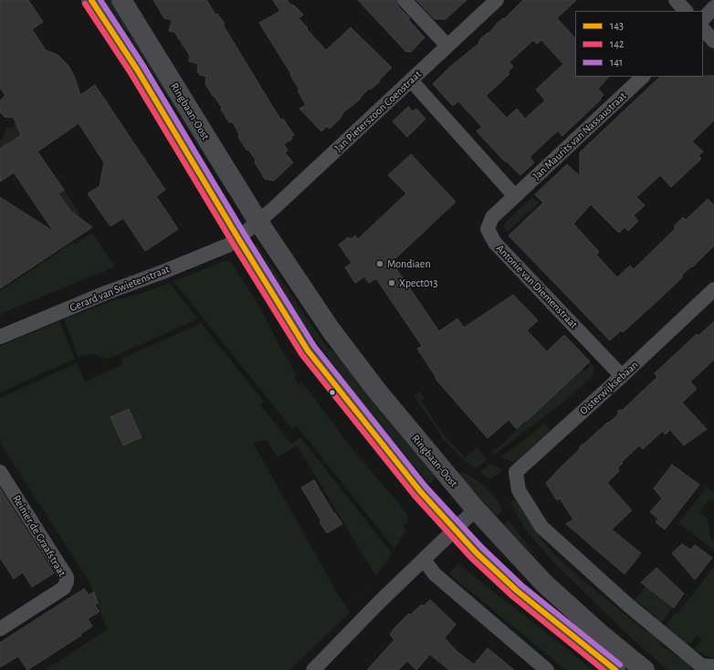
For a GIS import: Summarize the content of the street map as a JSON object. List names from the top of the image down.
{
  "streets": {
    "main road": ["Ringbaan-Oost"],
    "street": [
      "Jan Pieterszoon Coenstraat",
      "Jan Maurits van Nassaustraat",
      "Antonie van Diemenstraat",
      "Gerard van Swietenstraat",
      "Oisterwijksebaan",
      "Reinier de Graafstraat"
    ]
  },
  "crossings": [
    ["Ringbaan-Oost", "Jan Pieterszoon Coenstraat"],
    ["Jan Maurits van Nassaustraat", "Antonie van Diemenstraat"],
    ["Antonie van Diemenstraat", "Oisterwijksebaan"]
  ],
  "places": ["Mondiaen", "Xpect013"],
  "lines": ["transit line 143", "transit line 141", "transit line 142"],
  "legend": ["143", "142", "141"]
}
